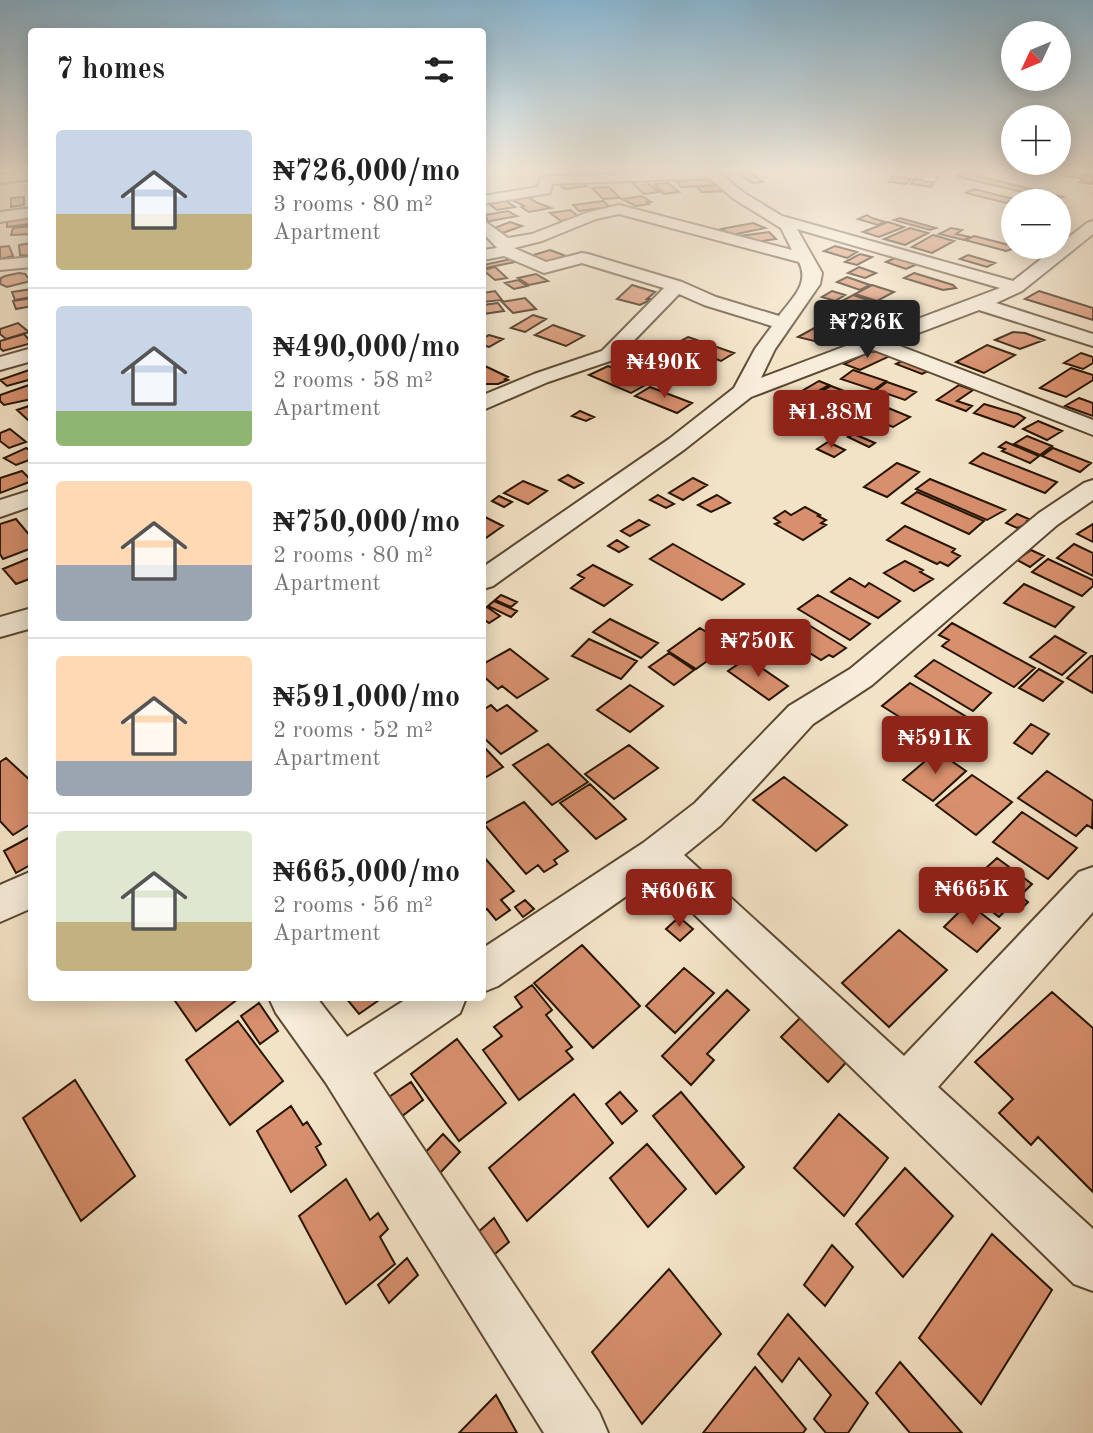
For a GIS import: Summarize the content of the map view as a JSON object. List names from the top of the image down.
{
  "north": "bottom left",
  "page": {
    "map_buttons": ["+", "−"],
    "heading": "7 homes",
    "list": [
      {
        "name": "₦726,000/mo",
        "note": "3 rooms · 80 m² · Apartment"
      },
      {
        "name": "₦490,000/mo",
        "note": "2 rooms · 58 m² · Apartment"
      },
      {
        "name": "₦750,000/mo",
        "note": "2 rooms · 80 m² · Apartment"
      },
      {
        "name": "₦591,000/mo",
        "note": "2 rooms · 52 m² · Apartment"
      },
      {
        "name": "₦665,000/mo",
        "note": "2 rooms · 56 m² · Apartment"
      }
    ],
    "price": [
      "₦726K",
      "₦490K",
      "₦1.38M",
      "₦750K",
      "₦591K",
      "₦665K",
      "₦606K"
    ]
  }
}
